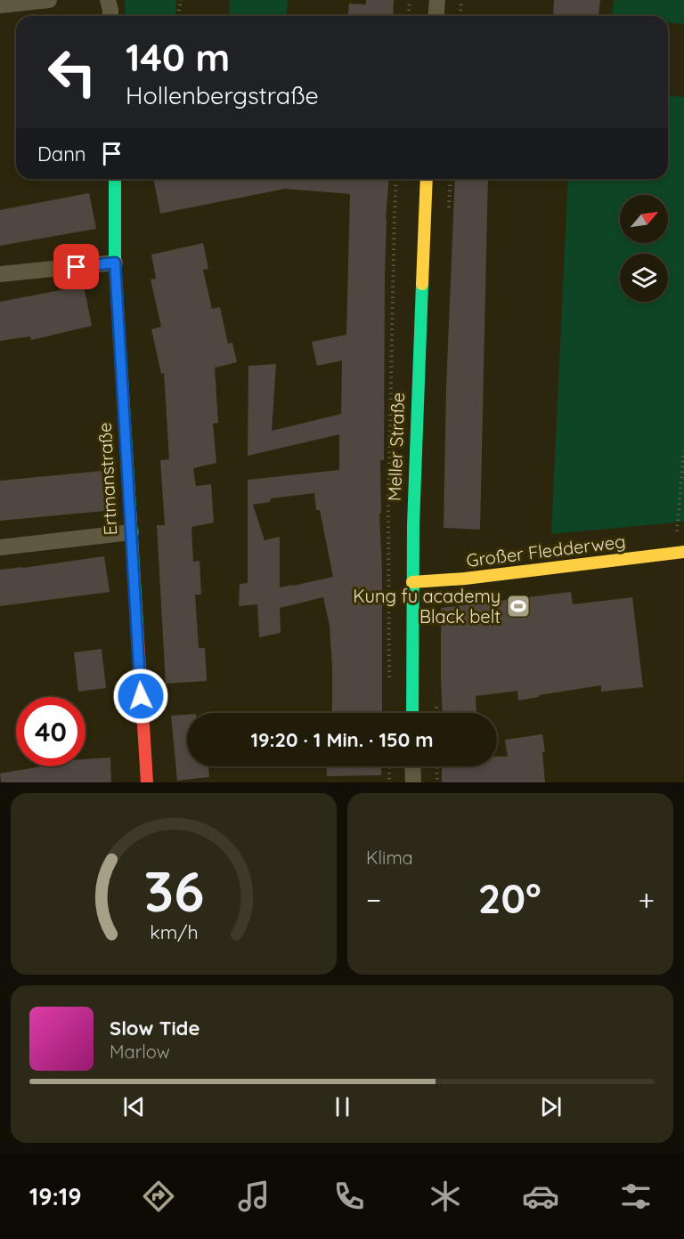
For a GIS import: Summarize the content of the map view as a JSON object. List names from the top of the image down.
{
  "streets": {
    "street": ["Meller Straße", "Ertmanstraße", "Großer Fledderweg"]
  },
  "crossings": [
    ["Meller Straße", "Großer Fledderweg"]
  ],
  "places": {
    "sports": ["Kung fu academy Black belt"]
  },
  "north": "top right",
  "page": {
    "turn": ["140 m", "Hollenbergstraße"],
    "then": "Dann",
    "limit": "40",
    "trip": "19:20 · 1 Min. · 150 m",
    "tile": "Klima",
    "heat": ["−", "20°", "+"],
    "song": ["Slow Tide", "Marlow"],
    "tabs": "19:19",
    "gauge": ["36", "km/h"]
  }
}
